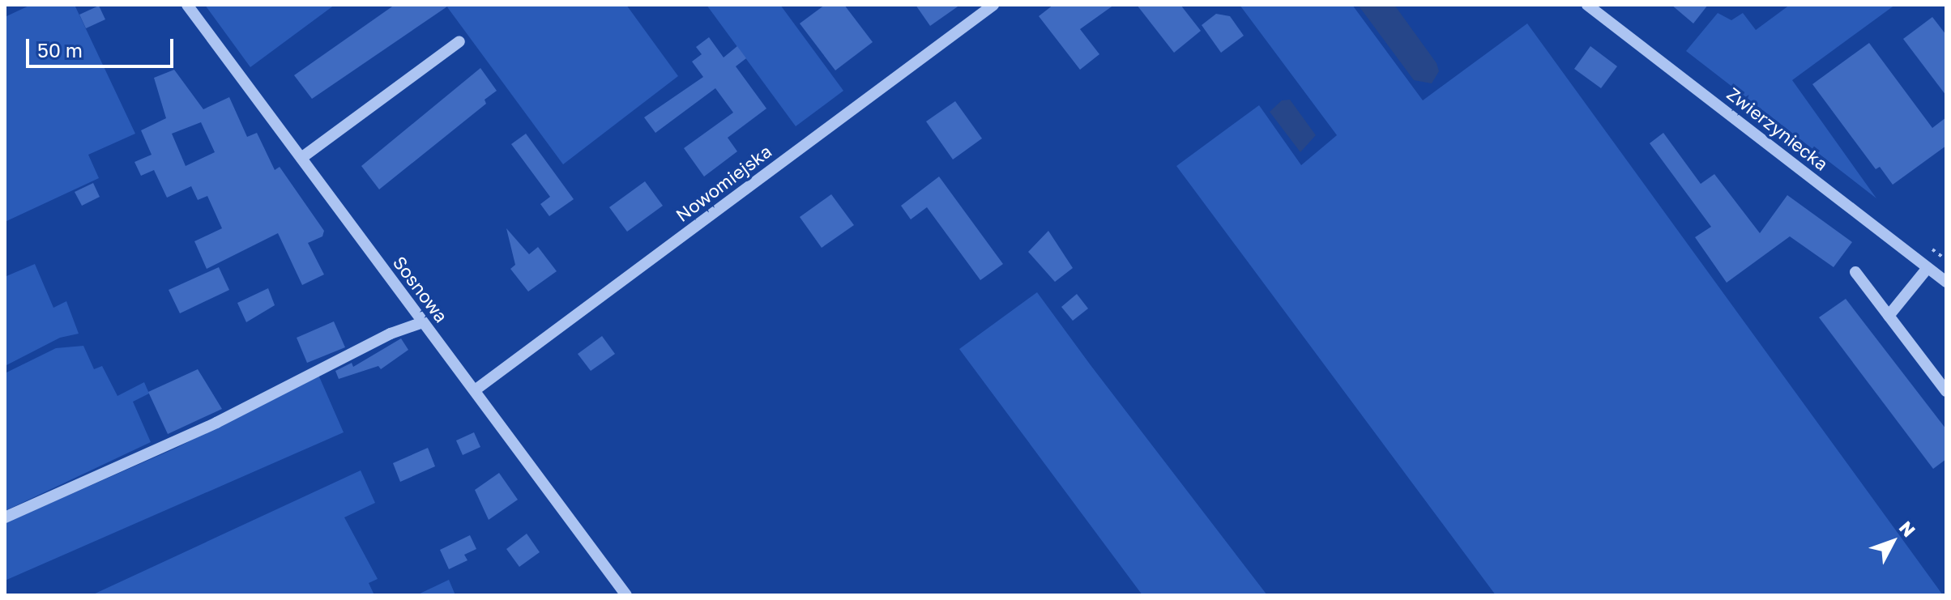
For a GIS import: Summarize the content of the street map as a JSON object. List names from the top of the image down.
{
  "streets": {
    "street": ["Zwierzyniecka", "Nowomiejska", "Sosnowa"]
  },
  "crossings": [
    ["Nowomiejska", "Sosnowa"]
  ],
  "scale_bar": "50 m",
  "north": "top right"
}
